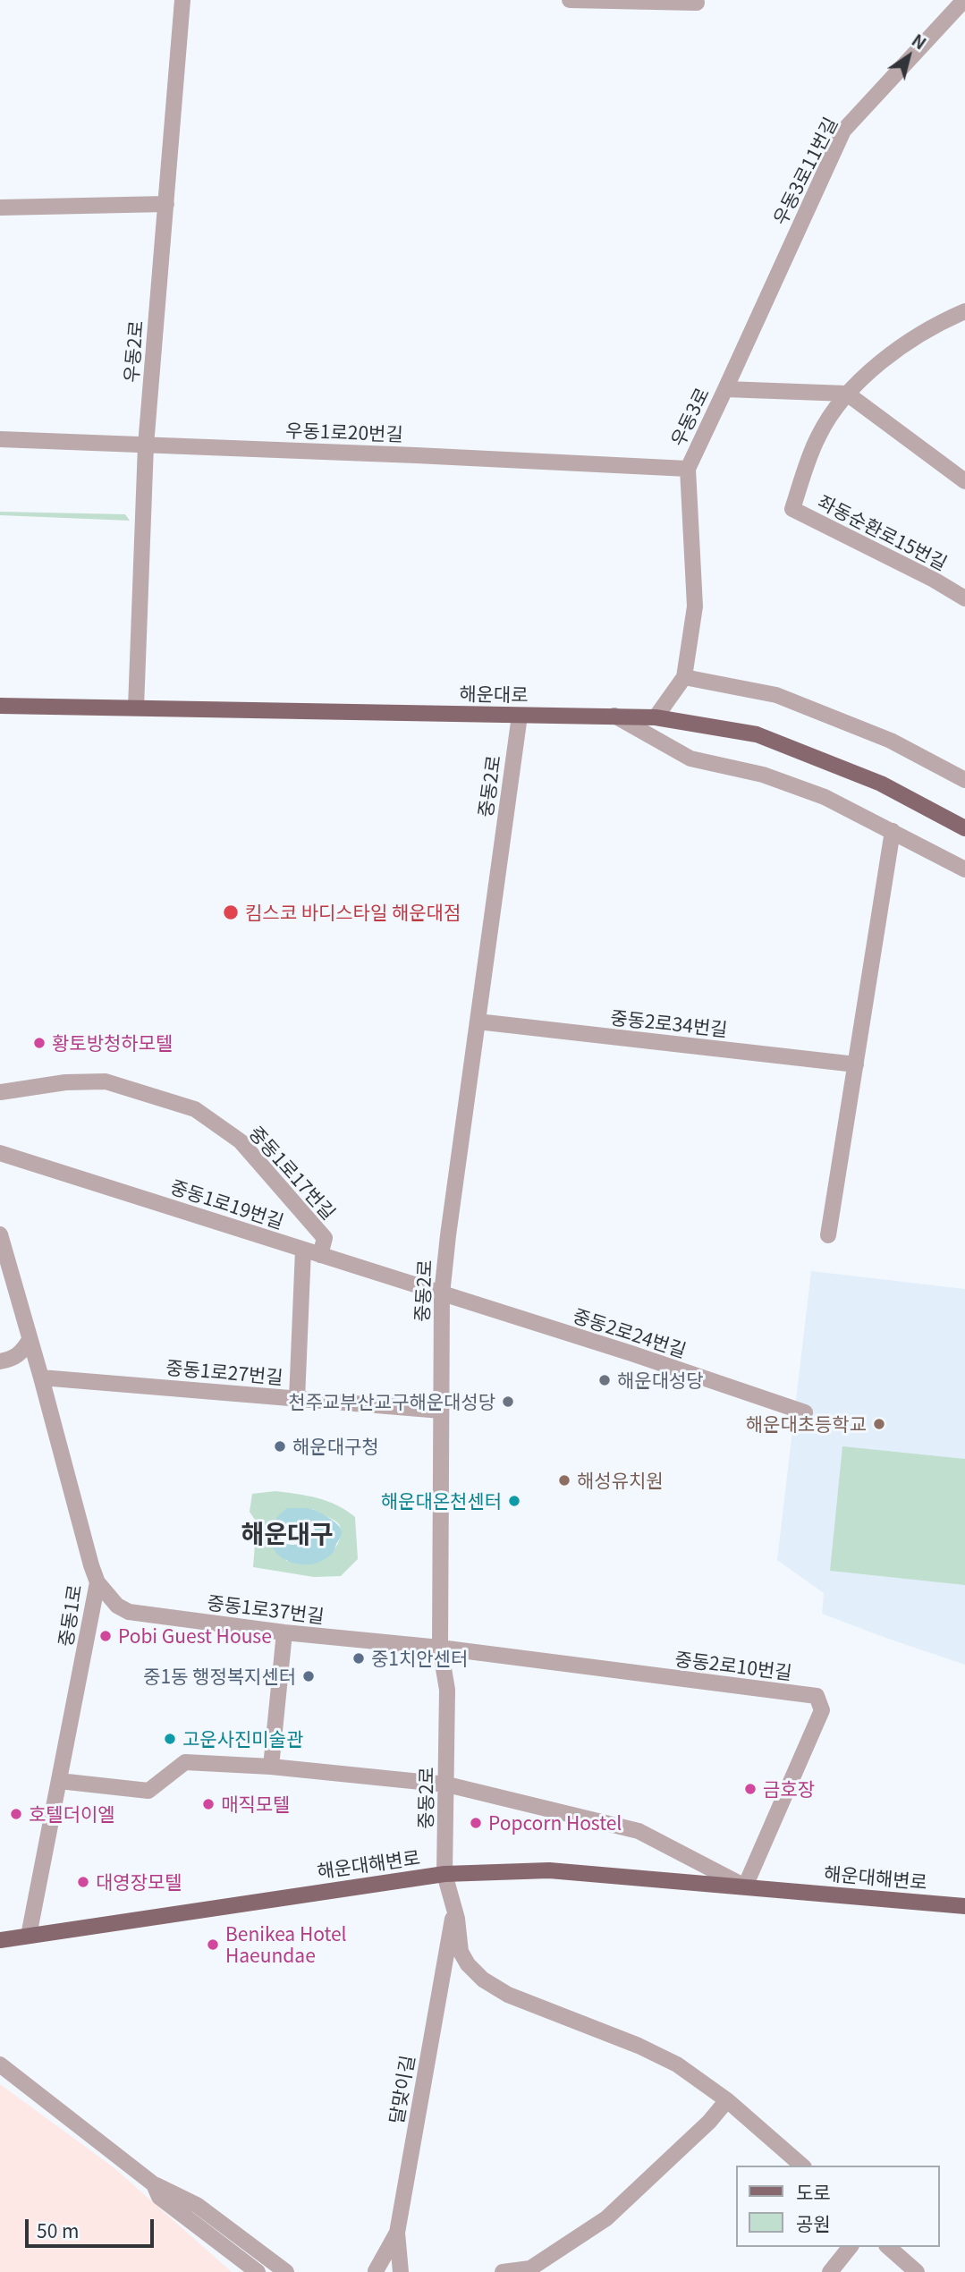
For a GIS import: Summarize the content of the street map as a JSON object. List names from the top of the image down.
{
  "streets": {
    "main road": ["해운대로", "해운대해변로"],
    "street": [
      "우동3로11번길",
      "우동2로",
      "우동3로",
      "우동1로20번길",
      "좌동순환로15번길",
      "중동2로",
      "중동2로34번길",
      "중동1로17번길",
      "중동1로19번길",
      "중동2로24번길",
      "중동1로27번길",
      "중동1로37번길",
      "중동1로",
      "중동2로10번길",
      "달맞이길"
    ]
  },
  "crossings": [
    ["우동3로11번길", "우동3로"],
    ["우동2로", "우동1로20번길"],
    ["우동2로", "해운대로"],
    ["우동3로", "우동1로20번길"],
    ["우동3로", "좌동순환로15번길"],
    ["우동3로", "해운대로"],
    ["해운대로", "중동2로"],
    ["중동2로", "중동2로34번길"],
    ["중동2로", "중동1로19번길"],
    ["중동2로", "중동2로24번길"],
    ["중동2로", "중동1로27번길"],
    ["중동2로", "중동1로37번길"],
    ["중동2로", "중동2로10번길"],
    ["중동2로", "해운대해변로"],
    ["중동2로", "달맞이길"],
    ["중동1로17번길", "중동1로19번길"],
    ["중동1로19번길", "중동2로24번길"],
    ["중동1로27번길", "중동1로"],
    ["중동1로37번길", "중동1로"],
    ["중동1로37번길", "중동2로10번길"],
    ["중동1로", "해운대해변로"],
    ["중동2로10번길", "해운대해변로"],
    ["해운대해변로", "달맞이길"]
  ],
  "districts": ["해운대구"],
  "places": [
    "킴스코 바디스타일 해운대점",
    "황토방청하모텔",
    "해운대성당",
    "천주교부산교구해운대성당",
    "해운대초등학교",
    "해운대구청",
    "해성유치원",
    "해운대온천센터",
    "Pobi Guest House",
    "중1치안센터",
    "중1동 행정복지센터",
    "고운사진미술관",
    "금호장",
    "매직모텔",
    "호텔더이엘",
    "Popcorn Hostel",
    "대영장모텔",
    "Benikea Hotel Haeundae"
  ],
  "legend": ["도로", "공원"],
  "scale_bar": "50 m",
  "north": "top right"
}
